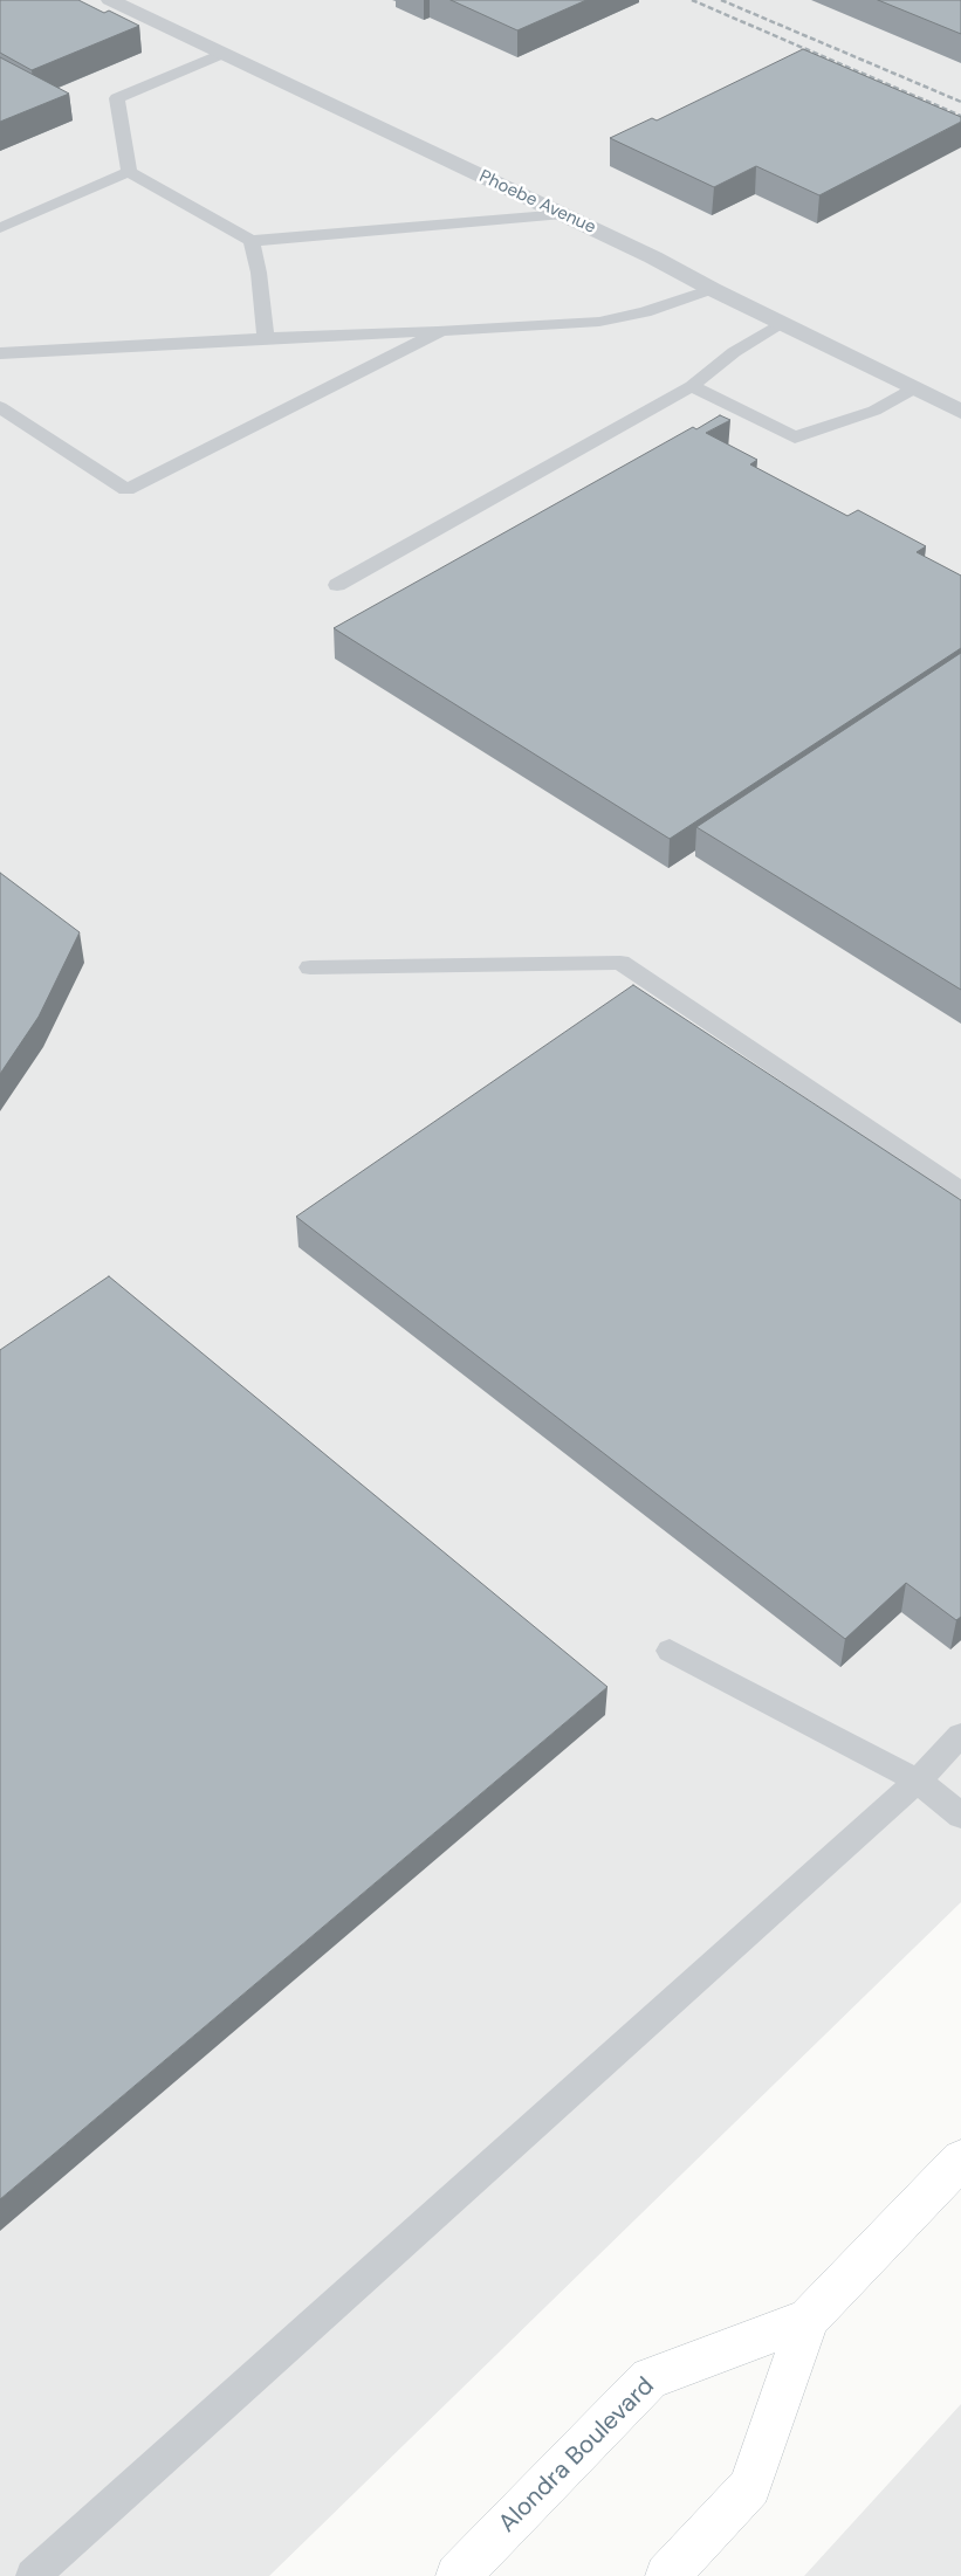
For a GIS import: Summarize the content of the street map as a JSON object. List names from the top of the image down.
{
  "streets": {
    "main road": ["Alondra Boulevard"],
    "street": ["Phoebe Avenue"]
  }
}
